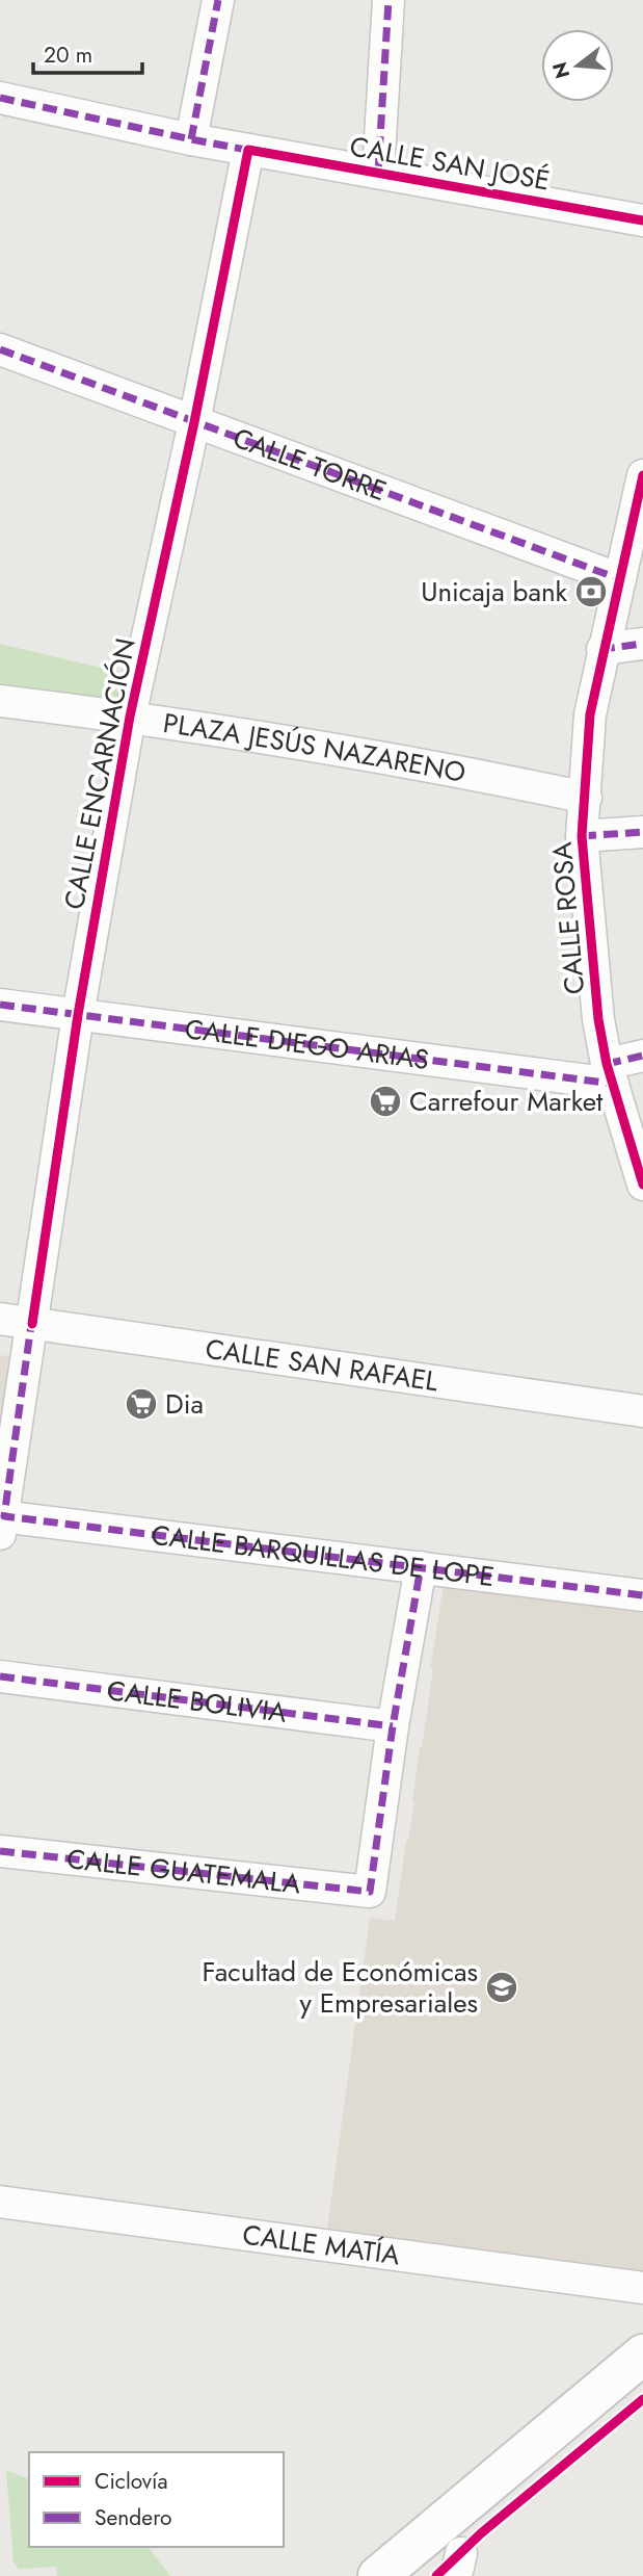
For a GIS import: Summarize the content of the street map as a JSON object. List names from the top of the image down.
{
  "streets": {
    "street": [
      "CALLE SAN JOSÉ",
      "CALLE TORRE",
      "PLAZA JESÚS NAZARENO",
      "CALLE ENCARNACIÓN",
      "CALLE ROSA",
      "CALLE DIEGO ARIAS",
      "CALLE SAN RAFAEL",
      "CALLE BARQUILLAS DE LOPE",
      "CALLE BOLIVIA",
      "CALLE GUATEMALA",
      "CALLE MATÍA"
    ]
  },
  "crossings": [
    ["CALLE SAN JOSÉ", "CALLE ENCARNACIÓN"],
    ["CALLE TORRE", "CALLE ENCARNACIÓN"],
    ["CALLE TORRE", "CALLE ROSA"],
    ["PLAZA JESÚS NAZARENO", "CALLE ENCARNACIÓN"],
    ["PLAZA JESÚS NAZARENO", "CALLE ROSA"],
    ["CALLE ENCARNACIÓN", "CALLE DIEGO ARIAS"],
    ["CALLE ENCARNACIÓN", "CALLE SAN RAFAEL"],
    ["CALLE ENCARNACIÓN", "CALLE BARQUILLAS DE LOPE"],
    ["CALLE ROSA", "CALLE DIEGO ARIAS"],
    ["CALLE BOLIVIA", "CALLE GUATEMALA"]
  ],
  "places": {
    "bank": ["Unicaja bank"],
    "supermarket": ["Carrefour Market", "Dia"],
    "school or university": ["Facultad de Económicas y Empresariales"]
  },
  "legend": ["Ciclovía", "Sendero"],
  "scale_bar": "20 m",
  "north": "left"
}
